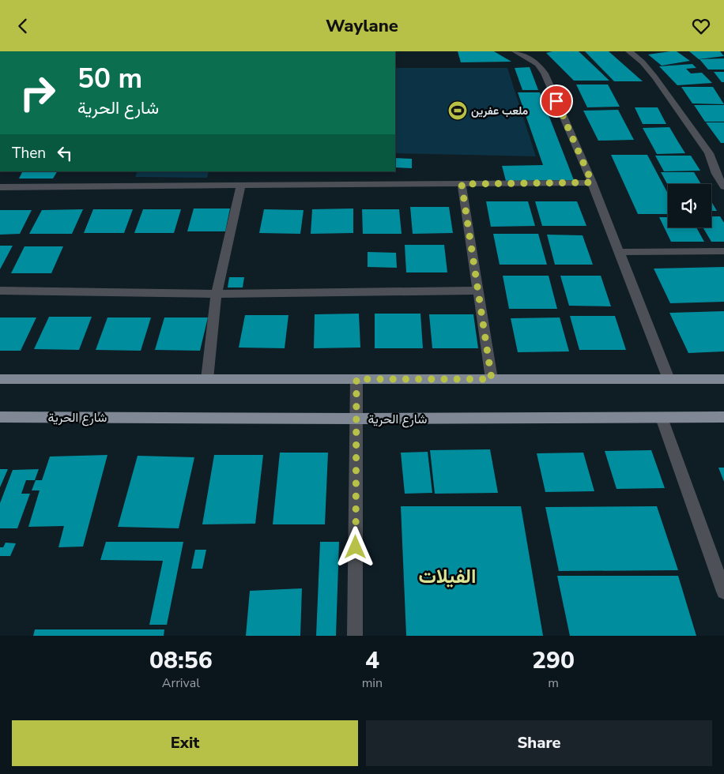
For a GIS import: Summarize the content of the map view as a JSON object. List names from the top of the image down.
{
  "streets": {
    "main road": ["شارع الحرية"]
  },
  "districts": ["الفيلات"],
  "places": {
    "sports": ["ملعب عفرين"]
  },
  "page": {
    "header": "Waylane",
    "turn": ["50 m", "شارع الحرية"],
    "then": "Then",
    "eta": [
      "08:56",
      "Arrival",
      "4",
      "min",
      "290",
      "m"
    ],
    "buttons": ["Exit", "Share"]
  }
}
